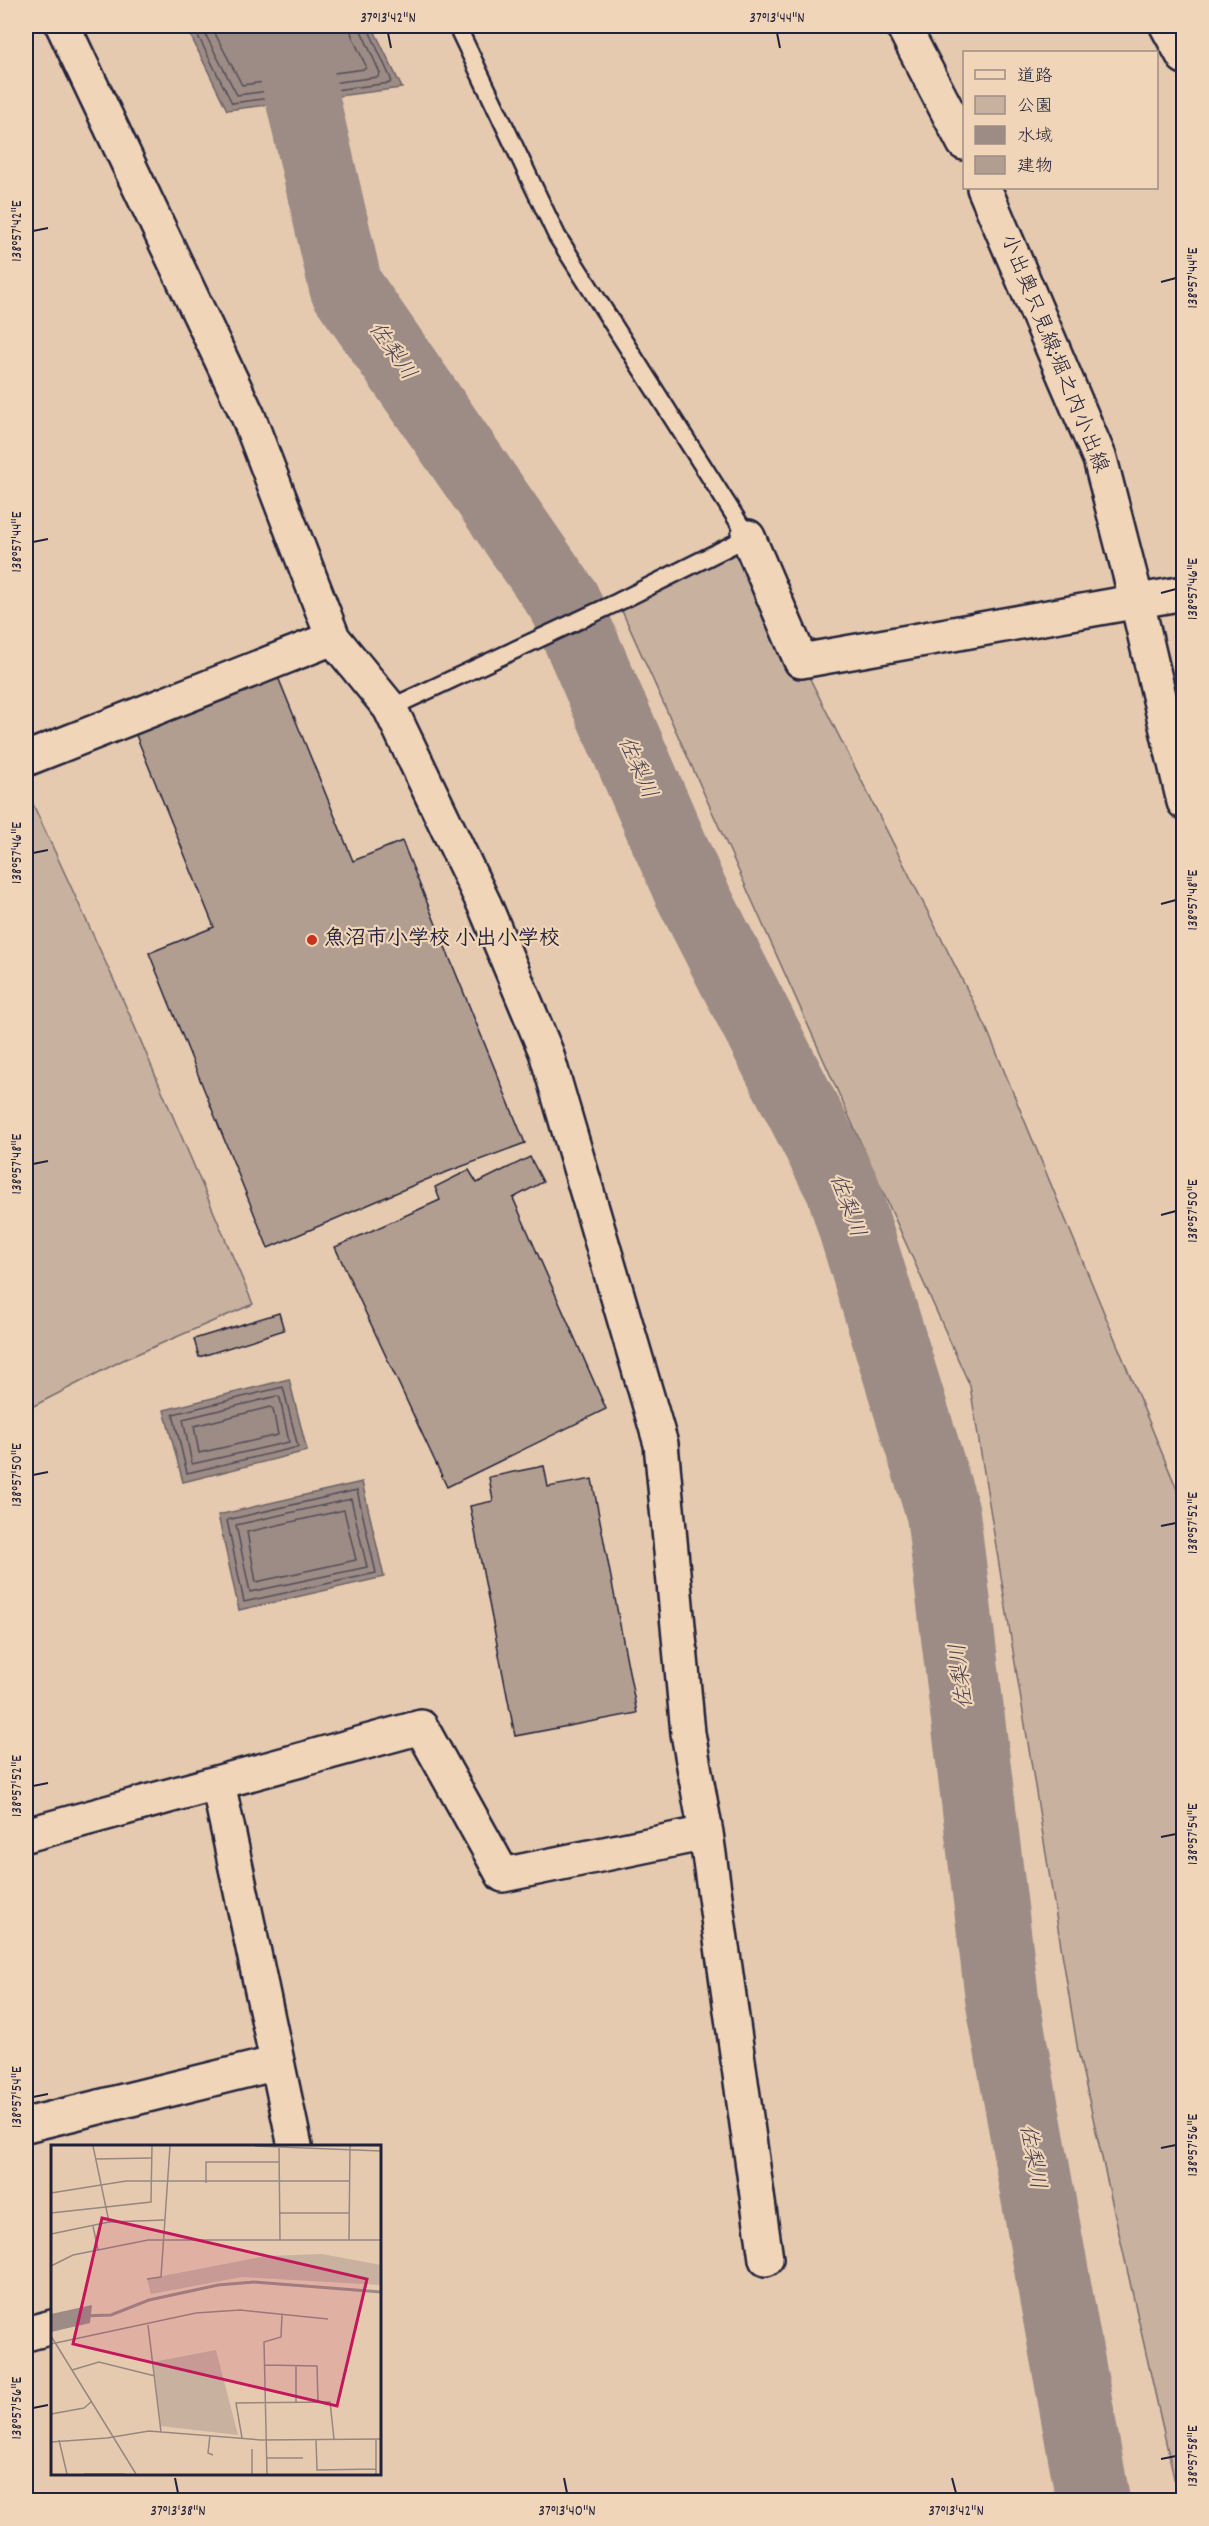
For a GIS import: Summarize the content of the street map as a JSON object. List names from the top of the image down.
{
  "streets": {
    "street": ["小出奥只見線;堀之内小出線"]
  },
  "water": ["佐梨川"],
  "places": ["魚沼市小学校 小出小学校"],
  "legend": [
    "道路",
    "公園",
    "水域",
    "建物"
  ],
  "coordinates": [
    "37°13'42\"N",
    "37°13'44\"N",
    "138°57'42\"E",
    "138°57'44\"E",
    "138°57'46\"E",
    "138°57'48\"E",
    "138°57'50\"E",
    "138°57'52\"E",
    "138°57'54\"E",
    "138°57'56\"E",
    "138°57'58\"E",
    "37°13'38\"N",
    "37°13'40\"N"
  ]
}
